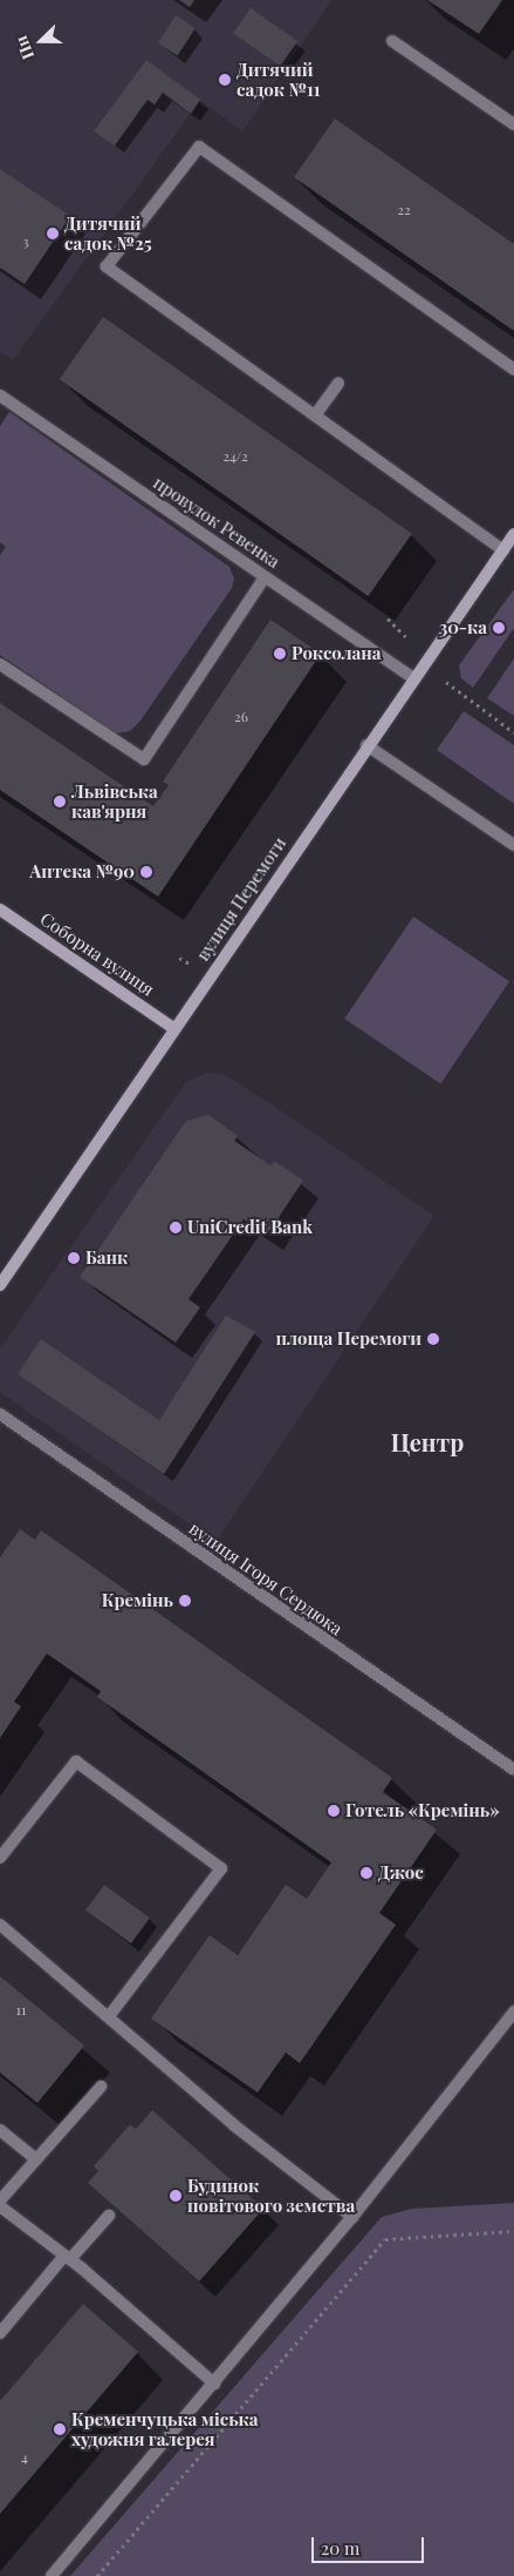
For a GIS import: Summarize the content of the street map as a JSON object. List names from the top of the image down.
{
  "streets": {
    "main road": ["вулиця Перемоги", "Соборна вулиця"],
    "street": ["провулок Ревенка", "вулиця Ігоря Сердюка"]
  },
  "crossings": [
    ["провулок Ревенка", "вулиця Перемоги"],
    ["вулиця Перемоги", "Соборна вулиця"]
  ],
  "districts": ["Центр"],
  "places": [
    "Дитячий садок №11",
    "Дитячий садок №25",
    "30-ка",
    "Роксолана",
    "Львiвська кав'ярня",
    "Аптека №90",
    "UniCredit Bank",
    "Банк",
    "площа Перемоги",
    "Кремінь",
    "Готель «Кремінь»",
    "Джос",
    "Будинок повітового земства",
    "Кременчуцька міська художня галерея"
  ],
  "house_numbers": [
    "22",
    "3",
    "24/2",
    "26",
    "11",
    "4"
  ],
  "scale_bar": "20 m",
  "north": "left"
}
